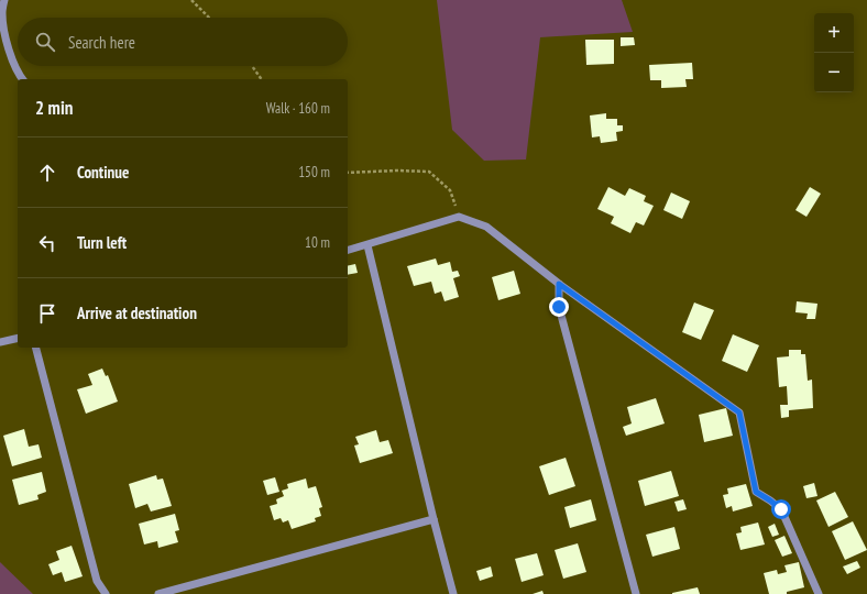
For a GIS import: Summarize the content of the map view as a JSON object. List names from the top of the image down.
{
  "page": {
    "map_buttons": ["+", "−"],
    "search": "Search here",
    "heading": ["2 min", "Walk · 160 m"],
    "list": [
      ["Continue", "150 m"],
      ["Turn left", "10 m"],
      "Arrive at destination"
    ]
  }
}
